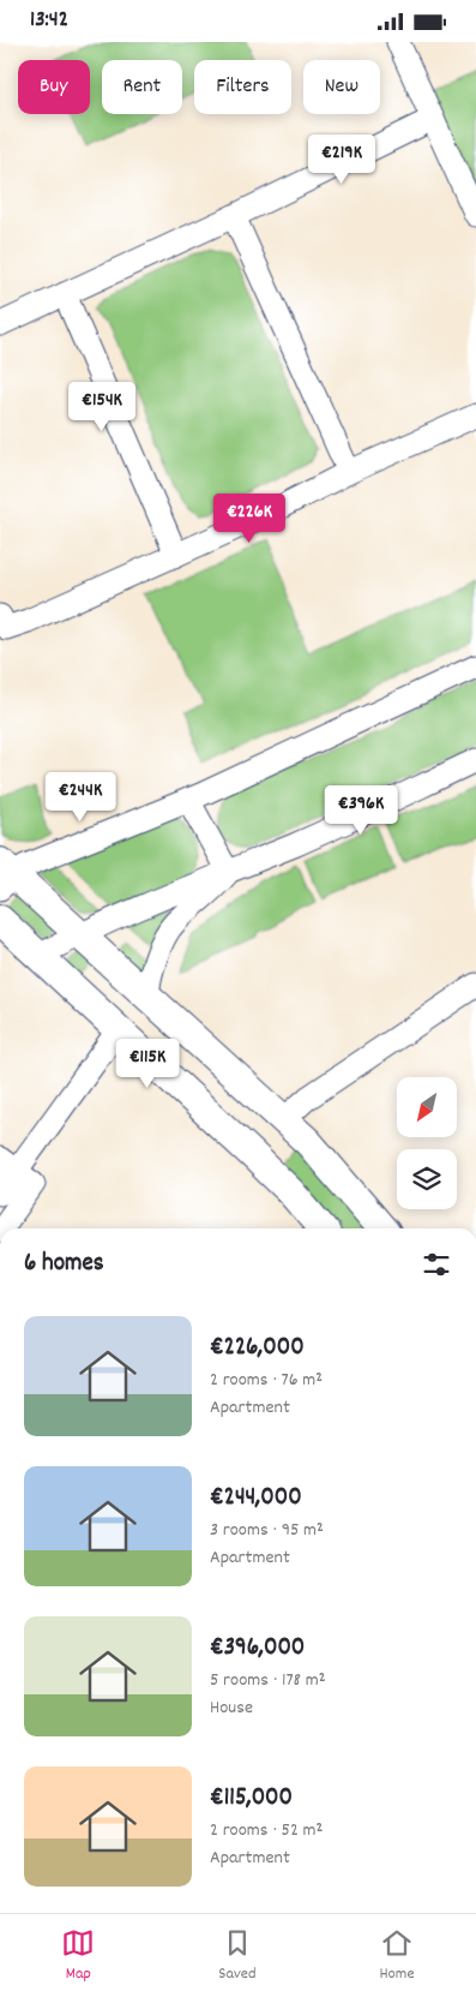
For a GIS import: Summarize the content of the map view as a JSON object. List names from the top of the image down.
{
  "north": "bottom left",
  "page": {
    "status": "13:42",
    "chip": [
      "Buy",
      "Rent",
      "Filters",
      "New"
    ],
    "price": [
      "€219K",
      "€154K",
      "€226K",
      "€244K",
      "€396K",
      "€115K"
    ],
    "heading": "6 homes",
    "list": [
      {
        "name": "€226,000",
        "note": "2 rooms · 76 m² · Apartment"
      },
      {
        "name": "€244,000",
        "note": "3 rooms · 95 m² · Apartment"
      },
      {
        "name": "€396,000",
        "note": "5 rooms · 178 m² · House"
      },
      {
        "name": "€115,000",
        "note": "2 rooms · 52 m² · Apartment"
      }
    ],
    "tabs": ["Map", "Saved", "Home"]
  }
}
